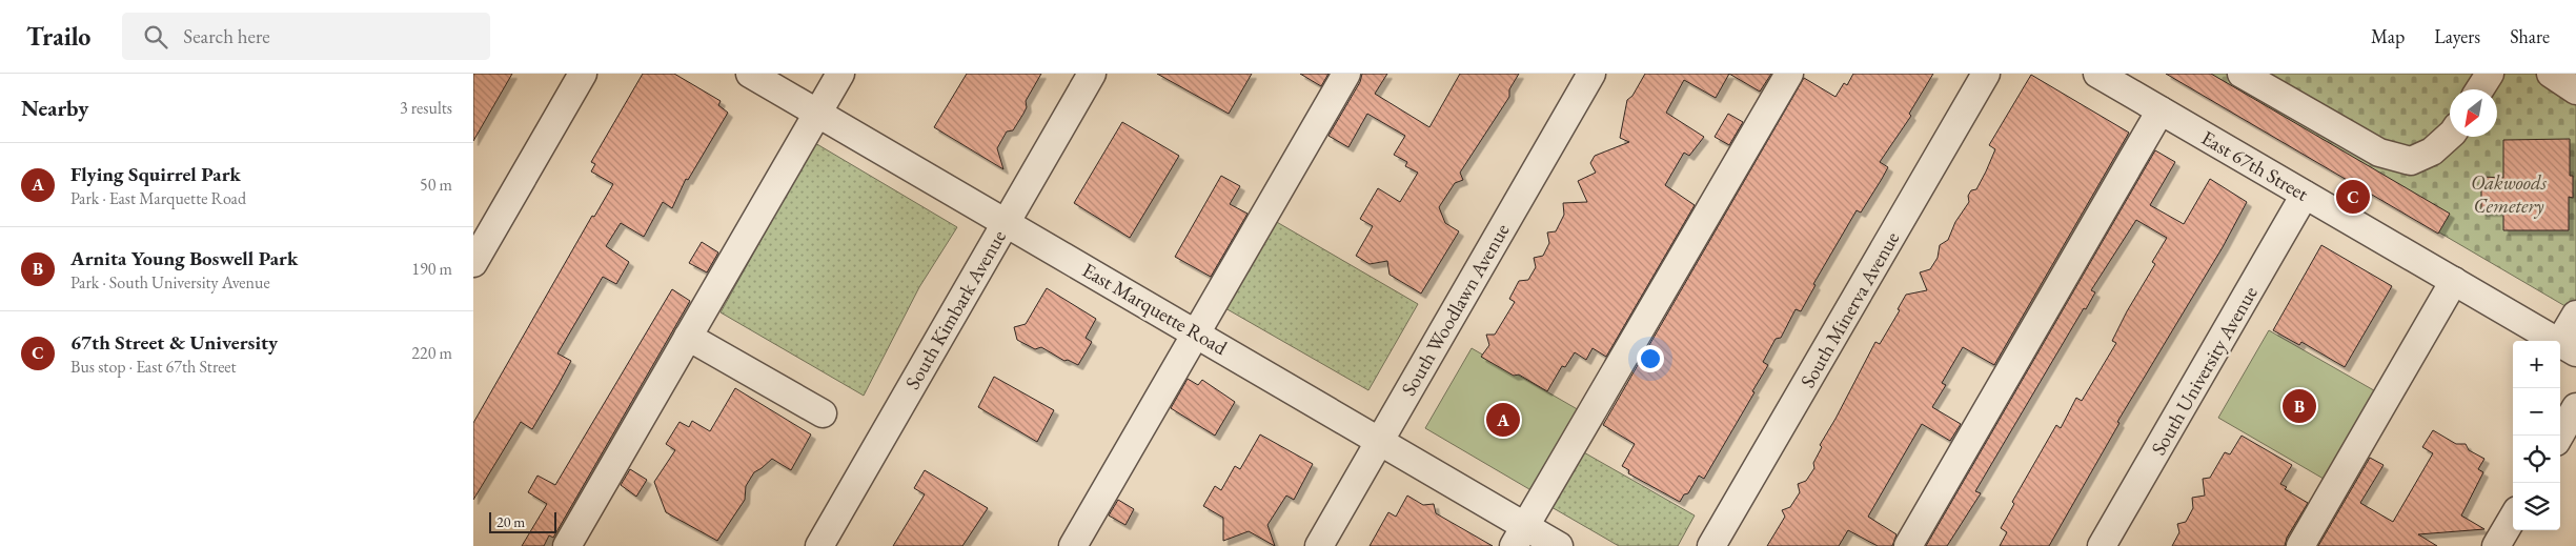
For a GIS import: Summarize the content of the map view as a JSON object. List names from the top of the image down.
{
  "streets": {
    "street": [
      "East 67th Street",
      "East Marquette Road",
      "South Kimbark Avenue",
      "South Woodlawn Avenue",
      "South Minerva Avenue",
      "South University Avenue"
    ]
  },
  "crossings": [
    ["East 67th Street", "South University Avenue"],
    ["East Marquette Road", "South Kimbark Avenue"],
    ["East Marquette Road", "South Woodlawn Avenue"]
  ],
  "parks": ["Oakwoods Cemetery"],
  "scale_bar": "20 m",
  "north": "bottom left",
  "page": {
    "header": "Trailo",
    "search": "Search here",
    "nav": ["Map", "Layers", "Share"],
    "heading": ["Nearby", "3 results"],
    "list": [
      {
        "mark": "A",
        "name": "Flying Squirrel Park",
        "note": "Park · East Marquette Road",
        "value": "50 m"
      },
      {
        "mark": "B",
        "name": "Arnita Young Boswell Park",
        "note": "Park · South University Avenue",
        "value": "190 m"
      },
      {
        "mark": "C",
        "name": "67th Street & University",
        "note": "Bus stop · East 67th Street",
        "value": "220 m"
      }
    ],
    "pins": ["C", "B", "A"],
    "map_buttons": ["+", "−"],
    "scale": "20 m"
  }
}
